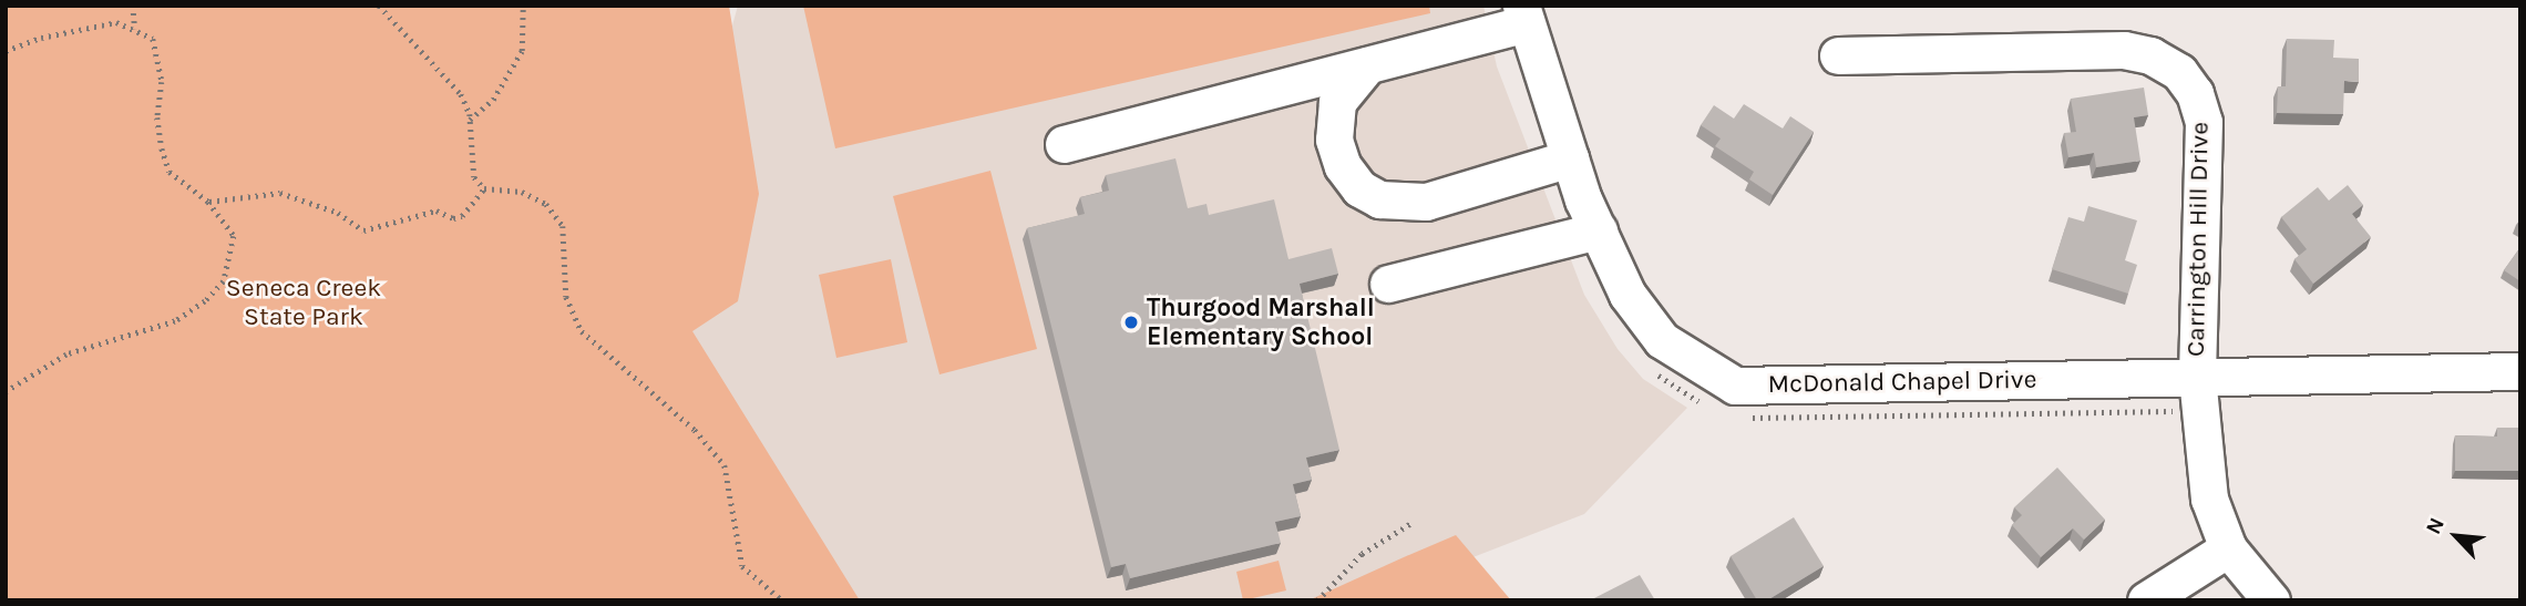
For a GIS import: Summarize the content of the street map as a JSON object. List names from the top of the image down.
{
  "streets": {
    "street": ["Carrington Hill Drive", "McDonald Chapel Drive"]
  },
  "crossings": [
    ["Carrington Hill Drive", "McDonald Chapel Drive"]
  ],
  "parks": ["Seneca Creek State Park"],
  "places": ["Thurgood Marshall Elementary School"],
  "north": "top left"
}
